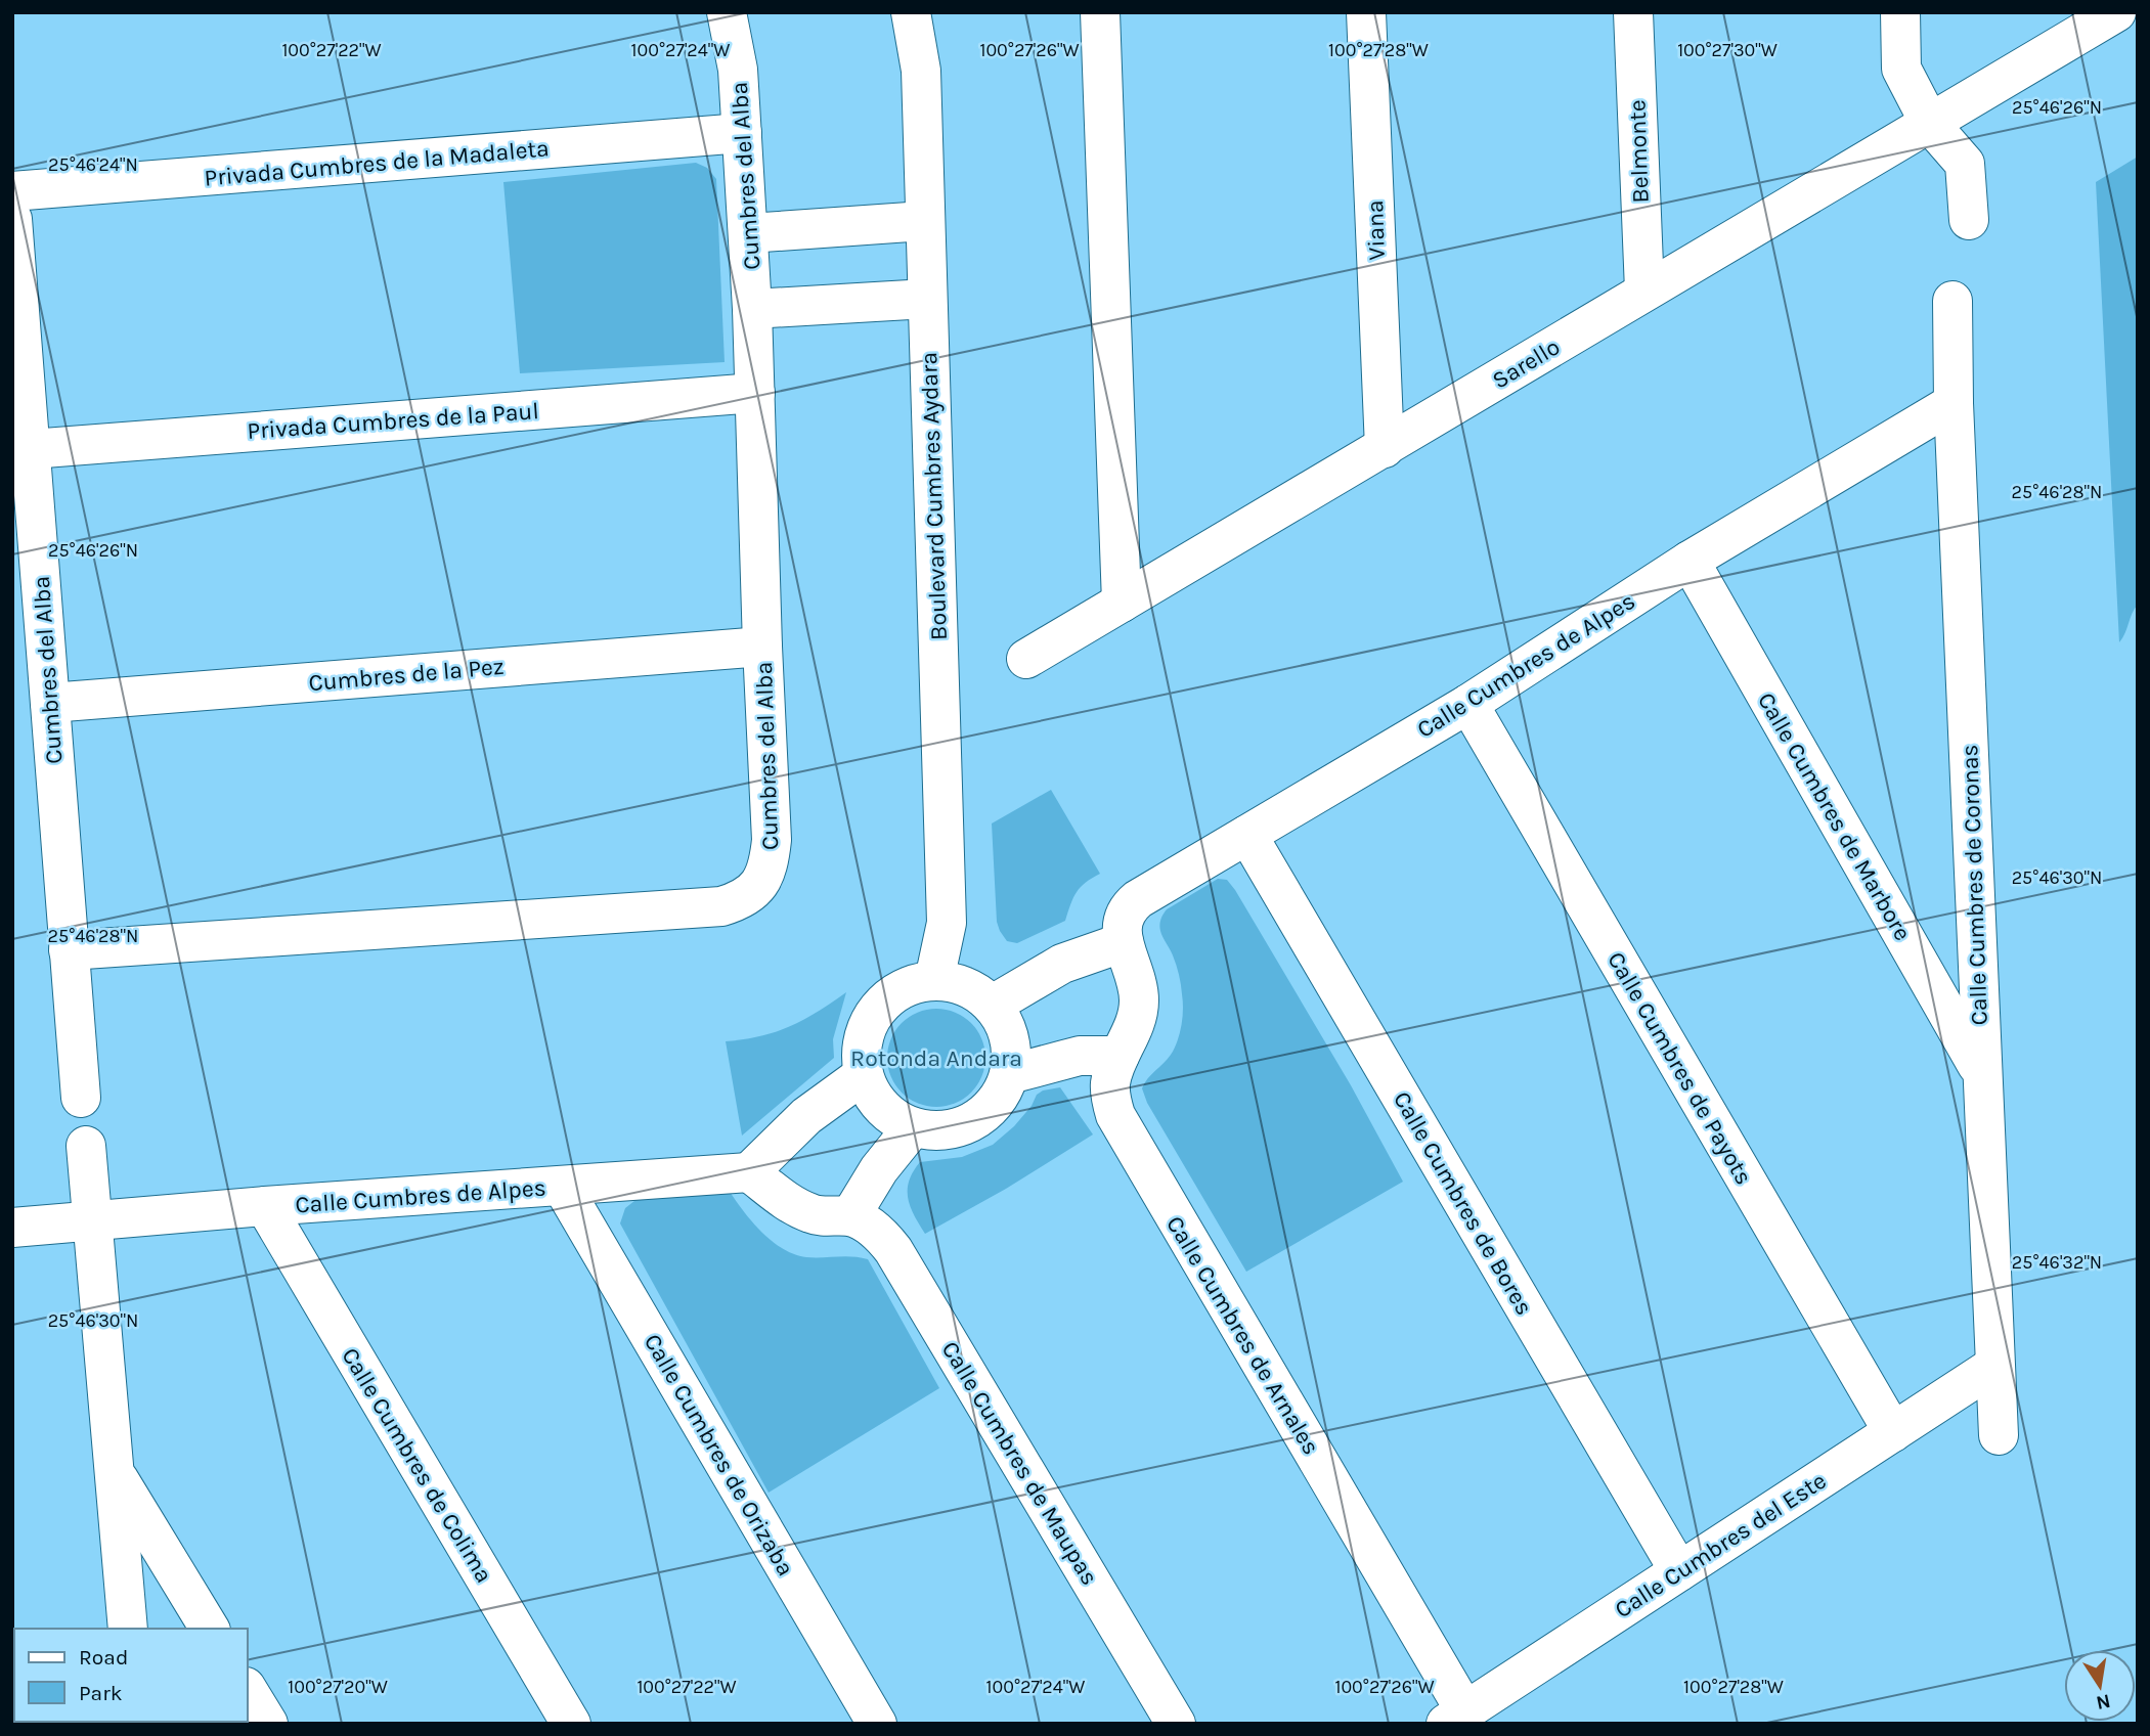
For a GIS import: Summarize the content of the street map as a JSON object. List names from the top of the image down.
{
  "streets": {
    "street": [
      "Belmonte",
      "Privada Cumbres de la Madaleta",
      "Cumbres del Alba",
      "Viana",
      "Sarello",
      "Privada Cumbres de la Paul",
      "Boulevard Cumbres Aydara",
      "Calle Cumbres de Alpes",
      "Cumbres de la Pez",
      "Calle Cumbres de Marbore",
      "Calle Cumbres de Coronas",
      "Calle Cumbres de Payots",
      "Calle Cumbres de Bores",
      "Calle Cumbres de Arnales",
      "Calle Cumbres de Orizaba",
      "Calle Cumbres de Maupas",
      "Calle Cumbres de Colima",
      "Calle Cumbres del Este"
    ]
  },
  "crossings": [
    ["Belmonte", "Sarello"],
    ["Privada Cumbres de la Madaleta", "Cumbres del Alba"],
    ["Cumbres del Alba", "Privada Cumbres de la Paul"],
    ["Cumbres del Alba", "Cumbres de la Pez"],
    ["Viana", "Sarello"],
    ["Calle Cumbres de Alpes", "Calle Cumbres de Marbore"],
    ["Calle Cumbres de Alpes", "Calle Cumbres de Coronas"],
    ["Calle Cumbres de Alpes", "Calle Cumbres de Payots"],
    ["Calle Cumbres de Alpes", "Calle Cumbres de Bores"],
    ["Calle Cumbres de Alpes", "Calle Cumbres de Arnales"],
    ["Calle Cumbres de Alpes", "Calle Cumbres de Orizaba"],
    ["Calle Cumbres de Alpes", "Calle Cumbres de Colima"],
    ["Calle Cumbres de Marbore", "Calle Cumbres de Coronas"],
    ["Calle Cumbres de Coronas", "Calle Cumbres del Este"],
    ["Calle Cumbres de Payots", "Calle Cumbres del Este"],
    ["Calle Cumbres de Bores", "Calle Cumbres del Este"],
    ["Calle Cumbres de Arnales", "Calle Cumbres del Este"]
  ],
  "parks": ["Rotonda Andara"],
  "legend": ["Road", "Park"],
  "north": "bottom",
  "coordinates": [
    "100°27'22\"W",
    "100°27'24\"W",
    "100°27'26\"W",
    "100°27'28\"W",
    "100°27'30\"W",
    "25°46'26\"N",
    "25°46'24\"N",
    "25°46'28\"N",
    "25°46'30\"N",
    "25°46'32\"N",
    "100°27'20\"W"
  ]
}
